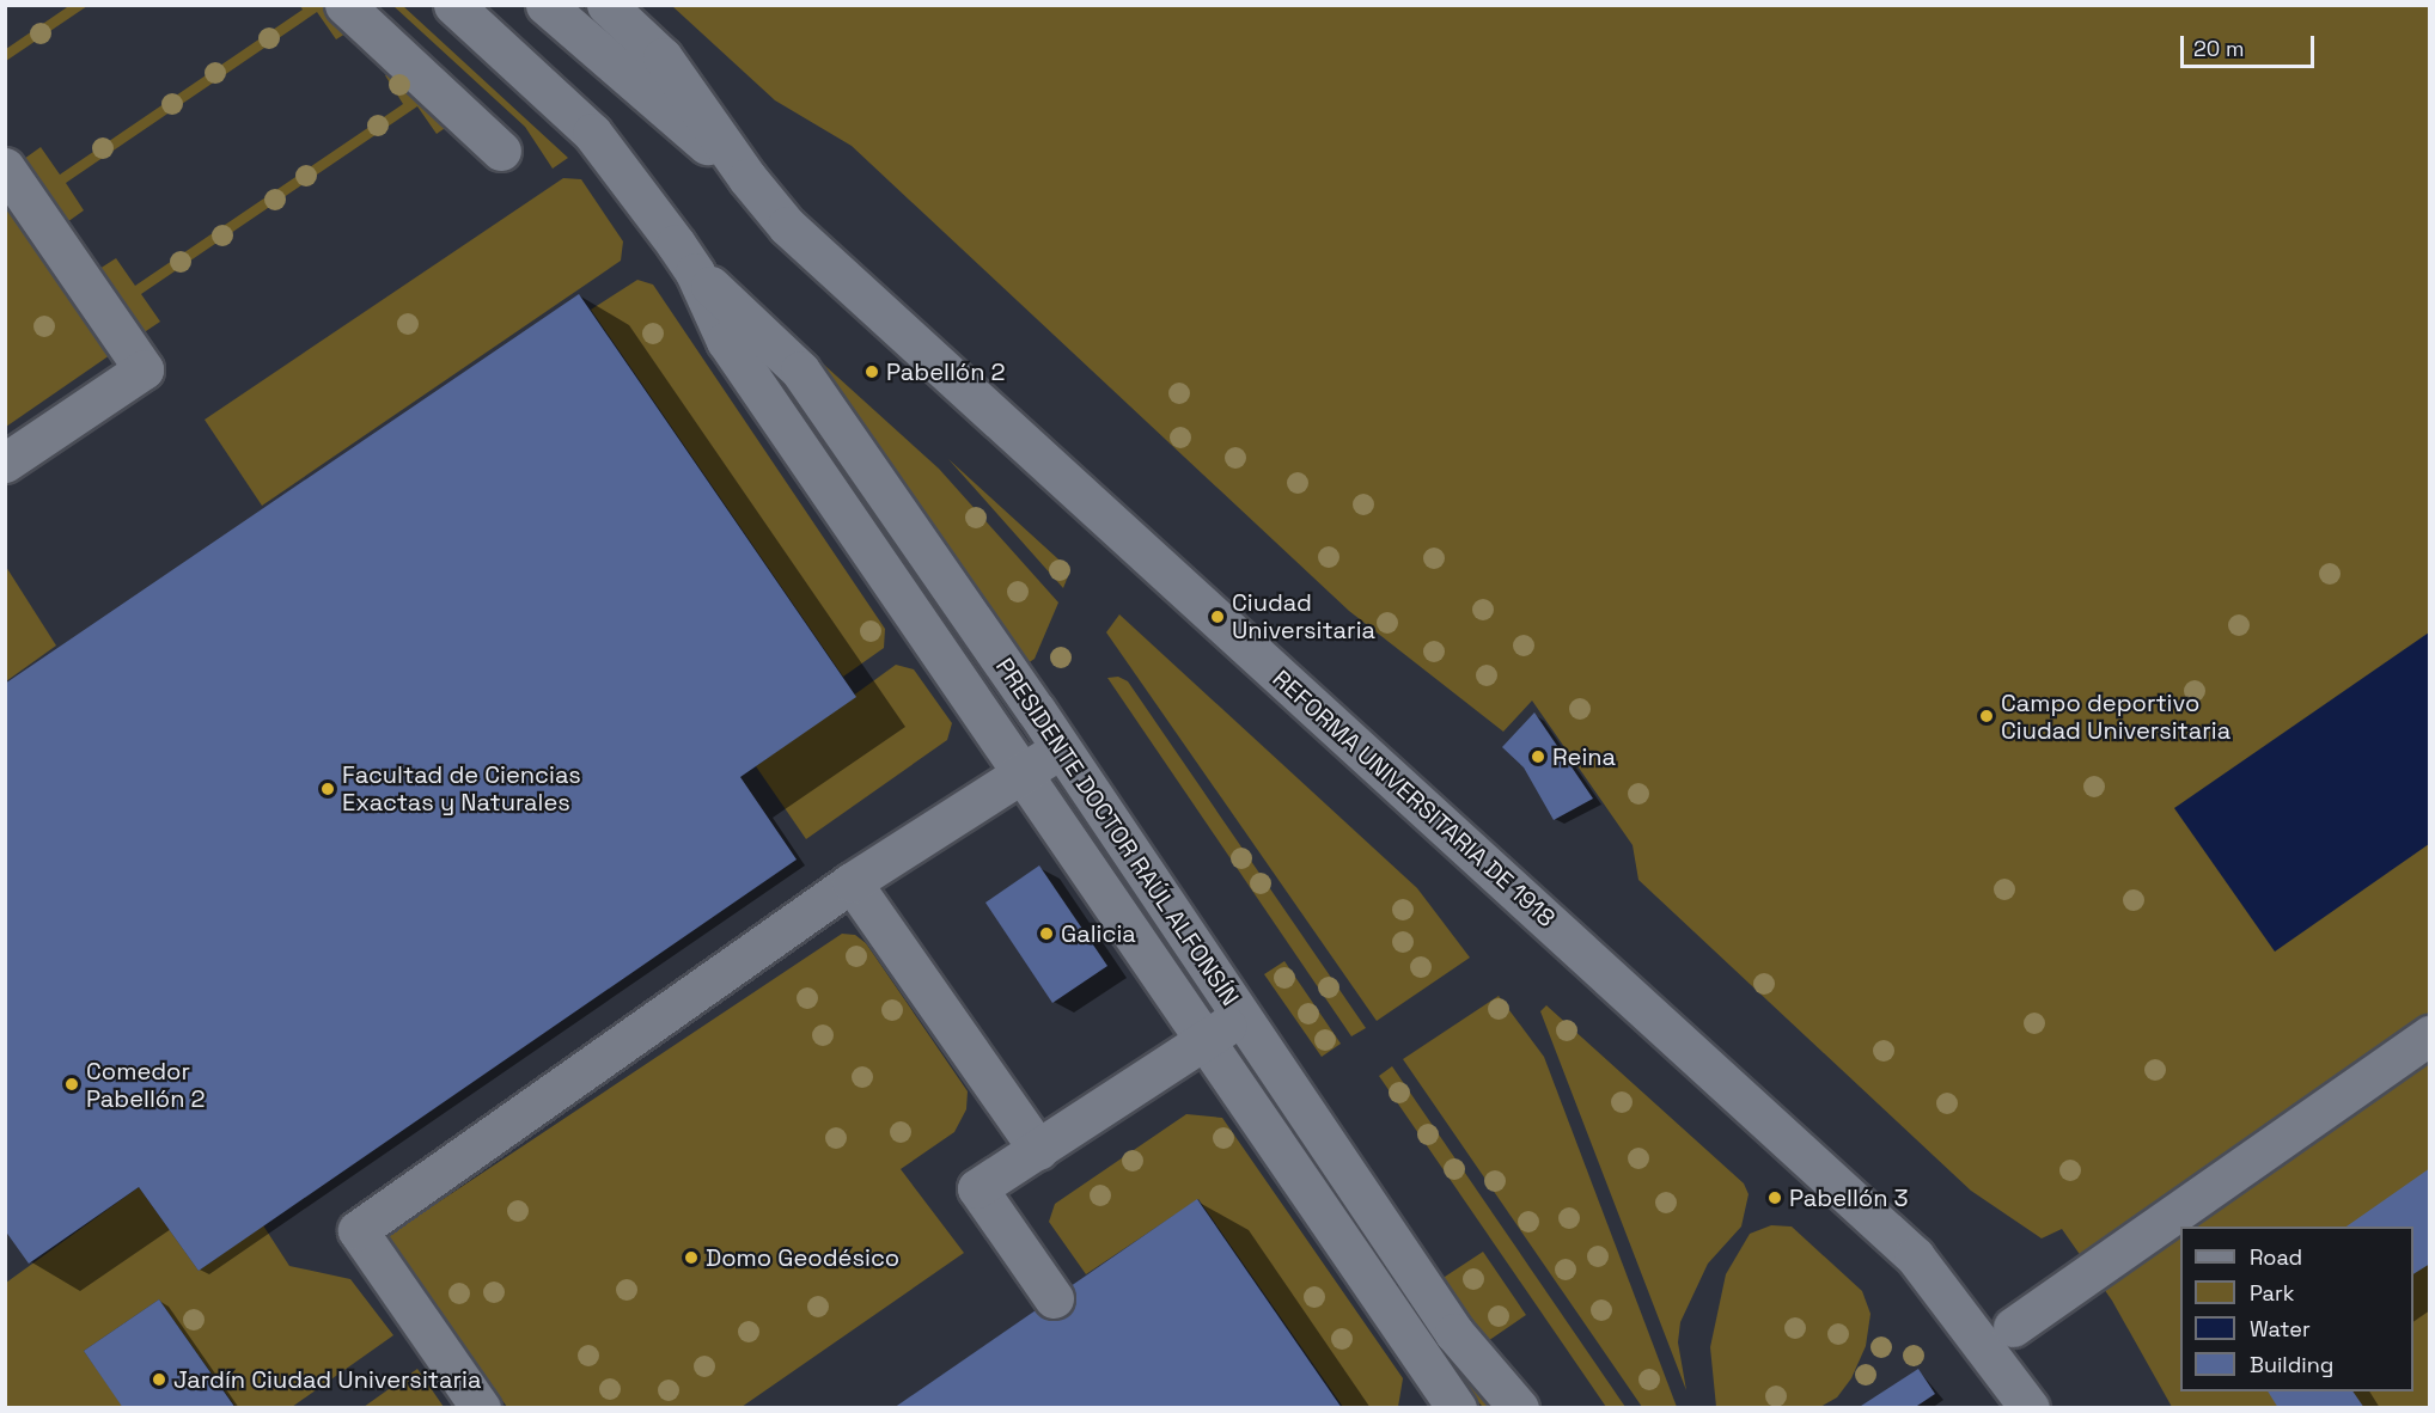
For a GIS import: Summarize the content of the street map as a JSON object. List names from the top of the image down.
{
  "streets": {
    "lane": ["REFORMA UNIVERSITARIA DE 1918", "PRESIDENTE DOCTOR RAÚL ALFONSÍN"]
  },
  "places": [
    "Pabellón 2",
    "Ciudad Universitaria",
    "Campo deportivo Ciudad Universitaria",
    "Reina",
    "Facultad de Ciencias Exactas y Naturales",
    "Galicia",
    "Comedor Pabellón 2",
    "Pabellón 3",
    "Domo Geodésico",
    "Jardín Ciudad Universitaria"
  ],
  "legend": [
    "Road",
    "Park",
    "Water",
    "Building"
  ],
  "scale_bar": "20 m"
}
